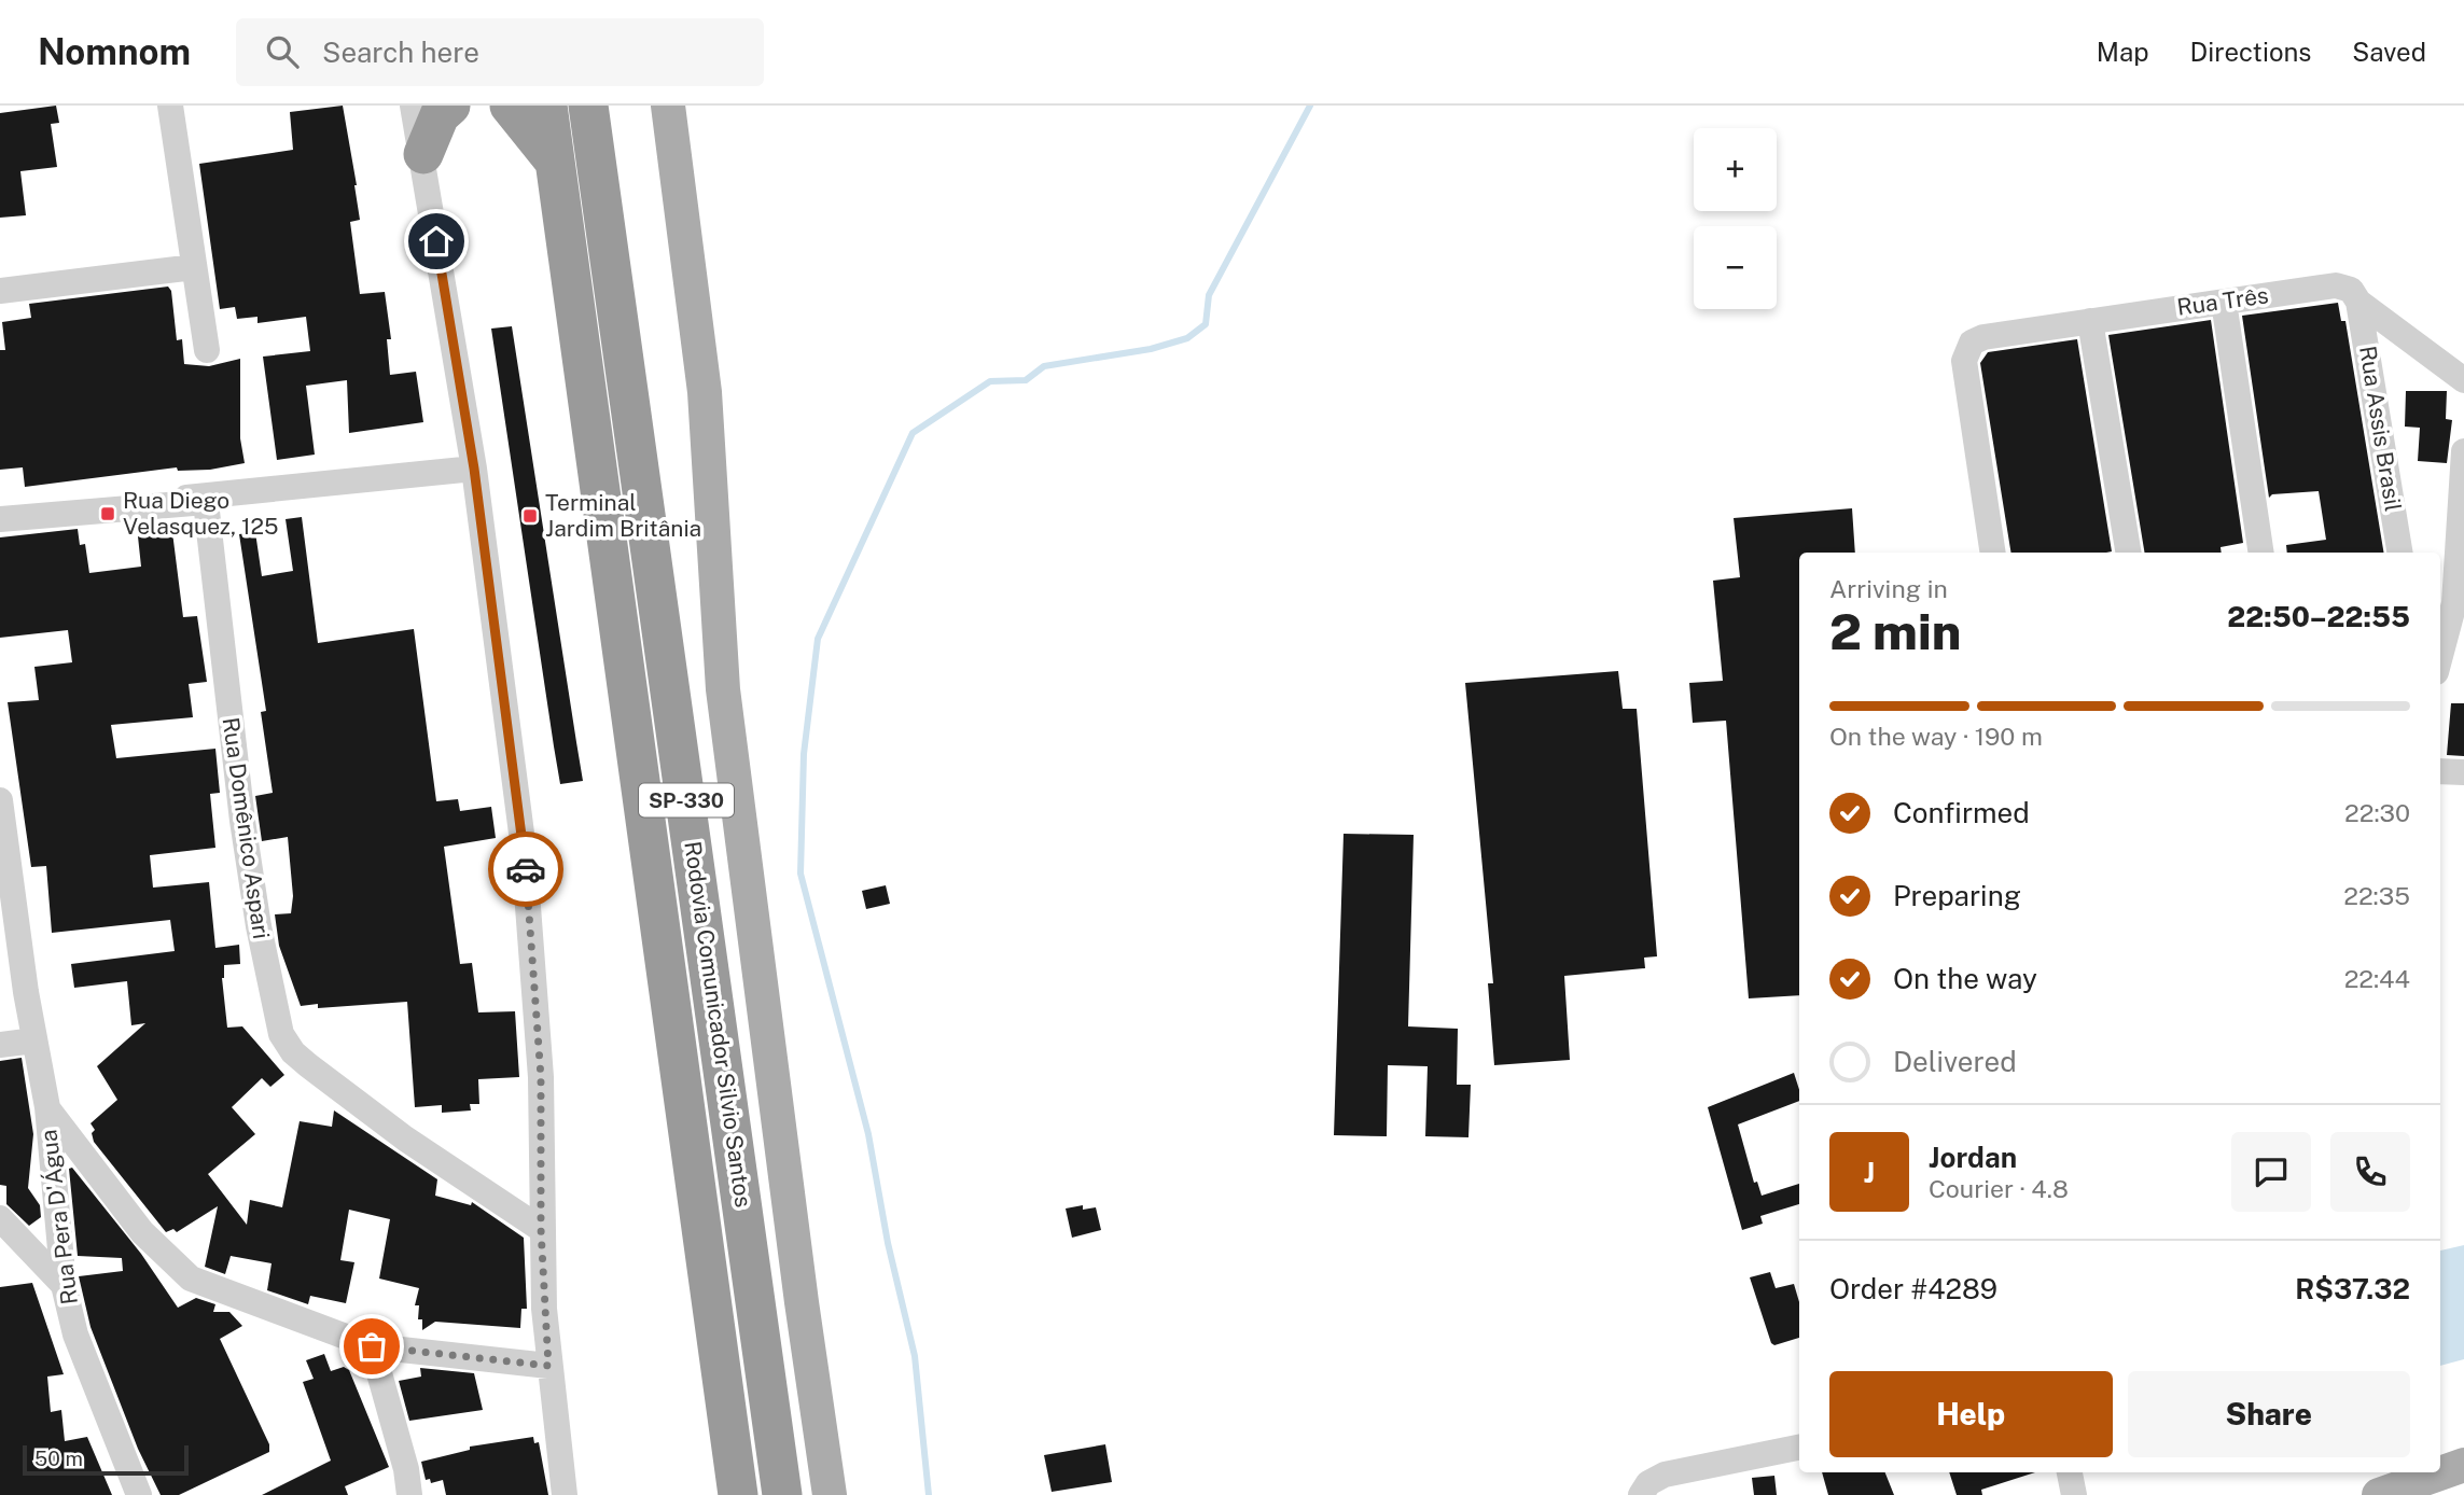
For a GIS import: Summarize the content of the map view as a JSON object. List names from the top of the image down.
{
  "streets": {
    "highway": ["SP-330", "Rodovia Comunicador Silvio Santos"],
    "street": [
      "Rua Três",
      "Rua Assis Brasil",
      "Rua Domênico Aspari",
      "Rua Pera D'Água"
    ]
  },
  "crossings": [
    ["Rua Três", "Rua Assis Brasil"]
  ],
  "places": {
    "transit": ["Rua Diego Velasquez, 125", "Terminal Jardim Britânia"]
  },
  "scale_bar": "50 m",
  "page": {
    "header": "Nomnom",
    "search": "Search here",
    "nav": ["Map", "Directions", "Saved"],
    "map_buttons": ["+", "−"],
    "heading": ["2 min", "Arriving in", "22:50–22:55"],
    "panel": [
      "Jordan",
      "Courier · 4.8",
      "Order #4289",
      "R$37.32"
    ],
    "bar": "On the way · 190 m",
    "list": [
      ["Confirmed", "22:30"],
      ["Preparing", "22:35"],
      ["On the way", "22:44"],
      "Delivered"
    ],
    "round": "J",
    "buttons": ["Help", "Share"],
    "scale": "50 m"
  }
}
